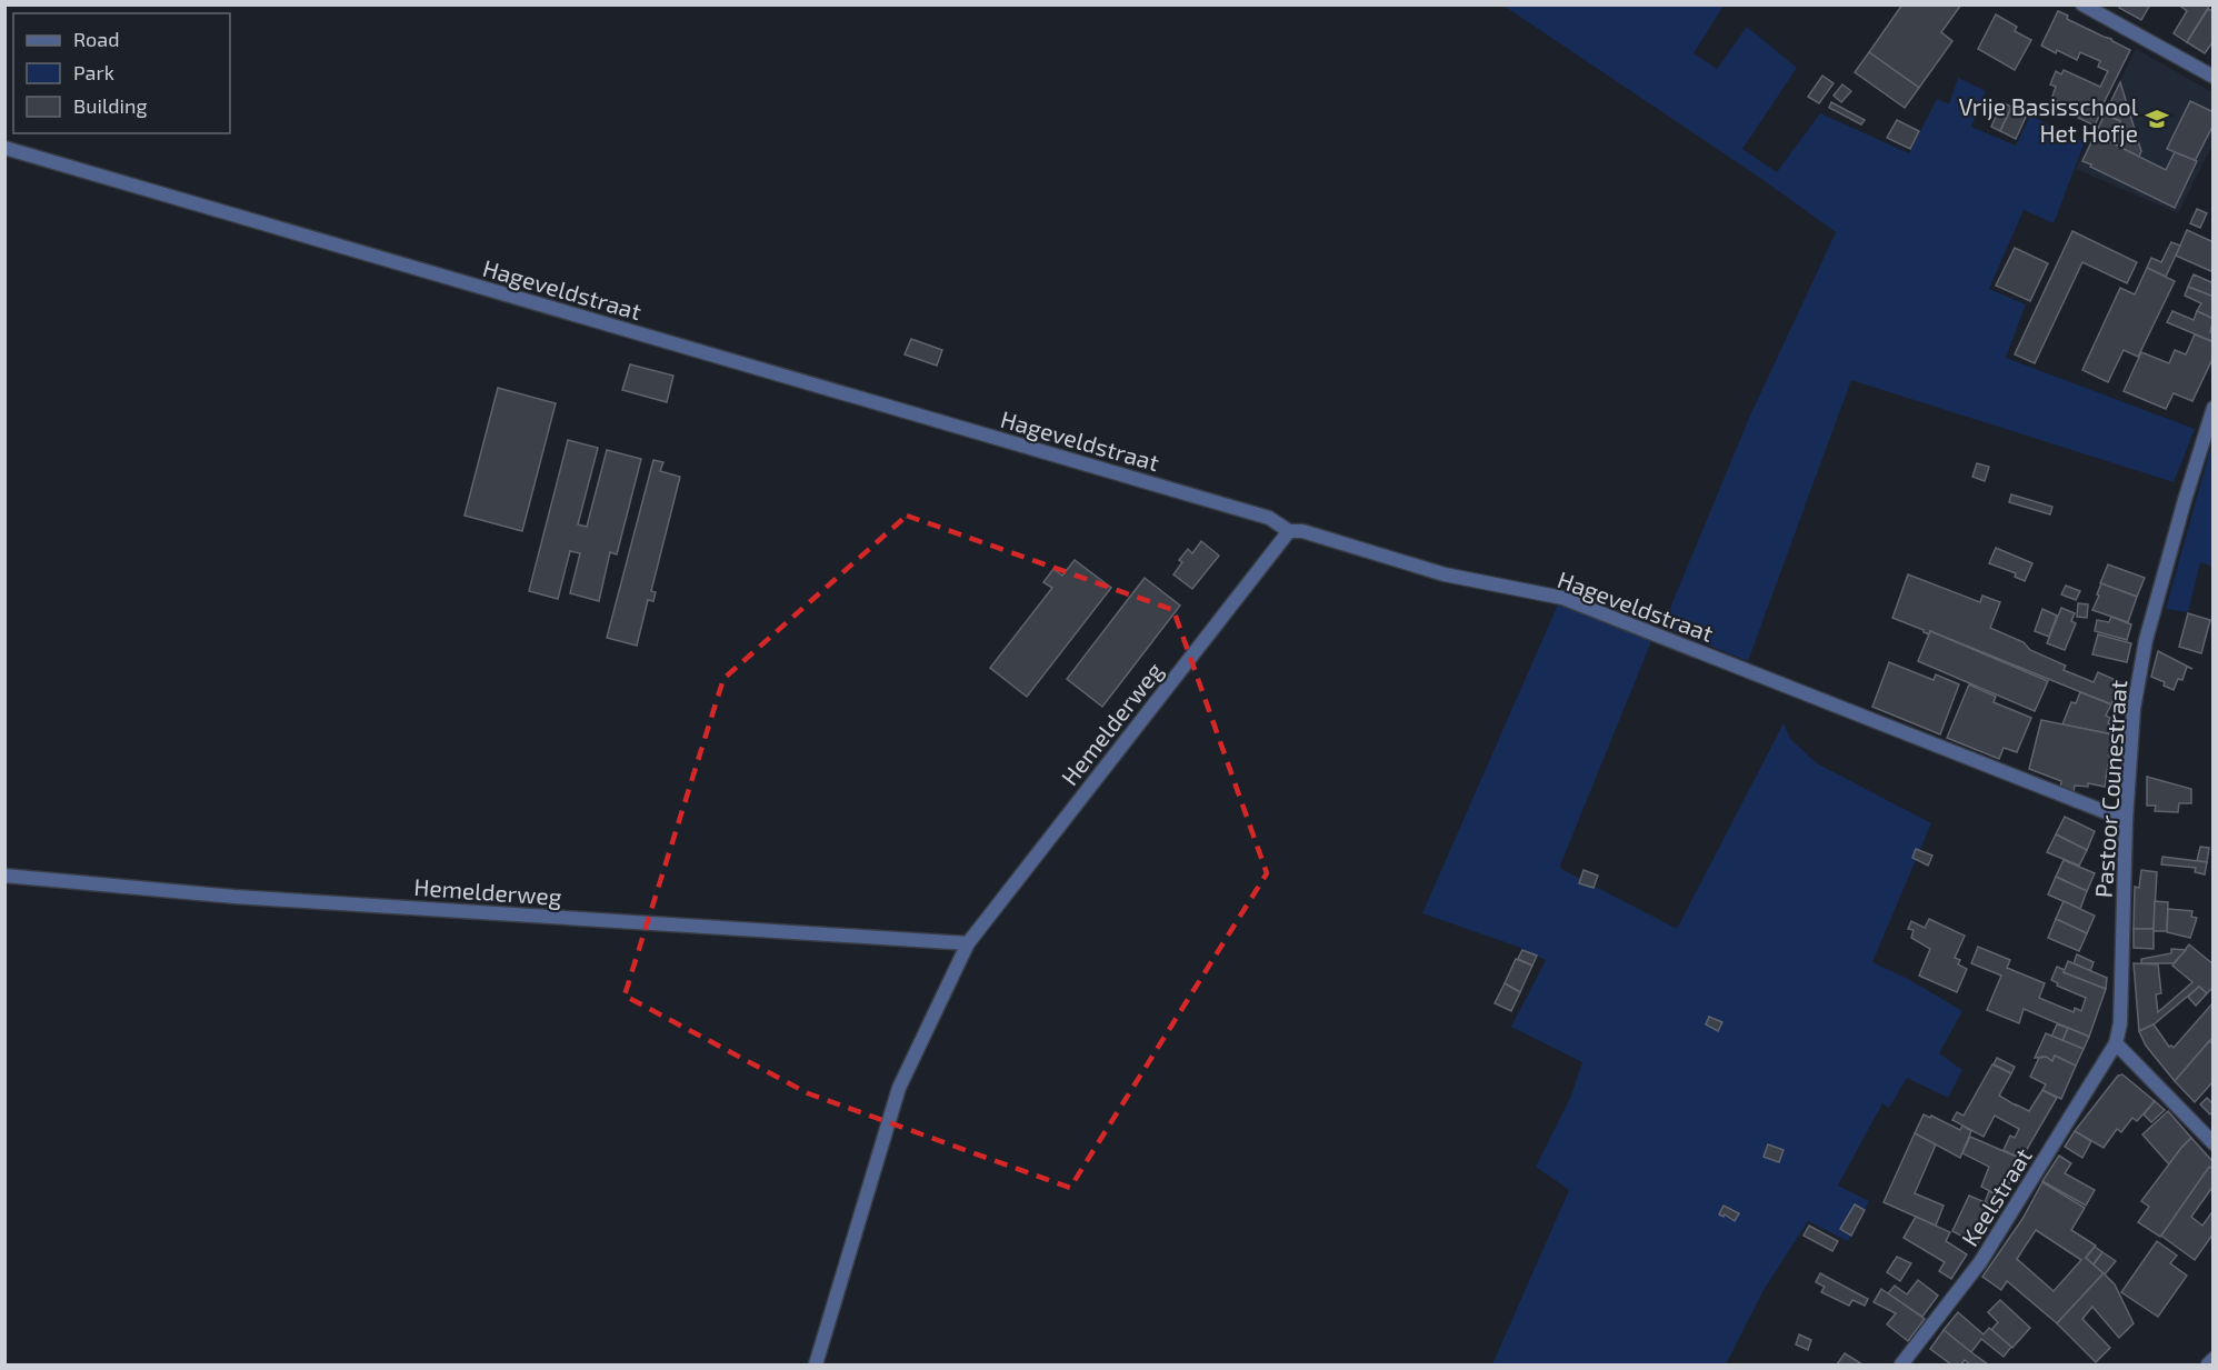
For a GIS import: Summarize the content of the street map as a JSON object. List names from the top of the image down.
{
  "streets": {
    "street": [
      "Hageveldstraat",
      "Hemelderweg",
      "Pastoor Counestraat",
      "Keelstraat"
    ]
  },
  "crossings": [
    ["Hageveldstraat", "Hemelderweg"],
    ["Hageveldstraat", "Pastoor Counestraat"],
    ["Pastoor Counestraat", "Keelstraat"]
  ],
  "places": {
    "school or university": ["Vrije Basisschool Het Hofje"]
  },
  "legend": ["Road", "Park", "Building"]
}
